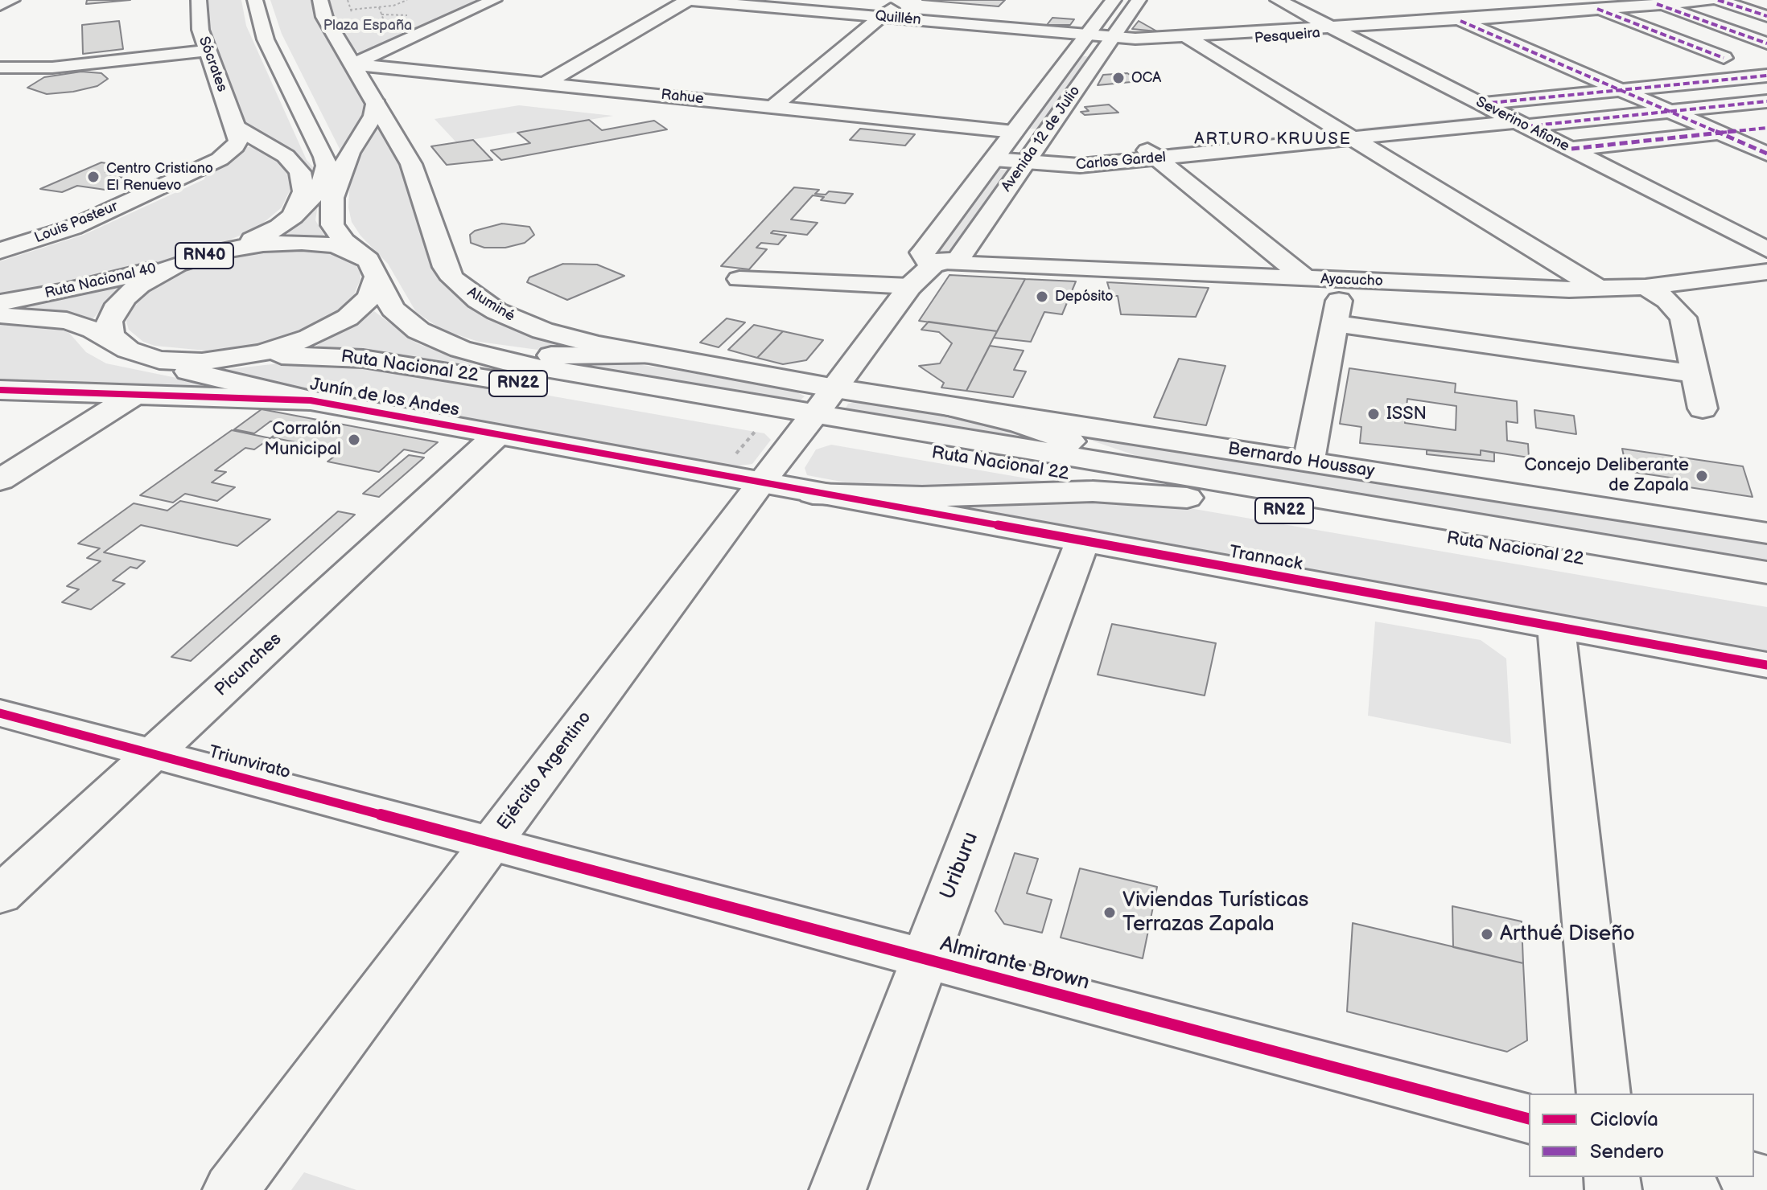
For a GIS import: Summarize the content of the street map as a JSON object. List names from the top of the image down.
{
  "streets": {
    "street": [
      "Quillén",
      "Pesqueira",
      "Sócrates",
      "Rahue",
      "Severino Afione",
      "Avenida 12 de Julio",
      "Carlos Gardel",
      "Louis Pasteur",
      "RN40",
      "Ayacucho",
      "Ruta Nacional 40",
      "Aluminé",
      "Ruta Nacional 22",
      "RN22",
      "Junín de los Andes",
      "Bernardo Houssay",
      "Trannack",
      "Picunches",
      "Triunvirato",
      "Ejército Argentino",
      "Uriburu",
      "Almirante Brown"
    ]
  },
  "crossings": [
    ["Quillén", "Pesqueira"],
    ["Quillén", "Avenida 12 de Julio"],
    ["Pesqueira", "Severino Afione"],
    ["Pesqueira", "Avenida 12 de Julio"],
    ["Sócrates", "Louis Pasteur"],
    ["Rahue", "Avenida 12 de Julio"],
    ["Rahue", "Aluminé"],
    ["Severino Afione", "Carlos Gardel"],
    ["Avenida 12 de Julio", "Carlos Gardel"],
    ["Avenida 12 de Julio", "Ayacucho"],
    ["Avenida 12 de Julio", "Aluminé"],
    ["Avenida 12 de Julio", "Ruta Nacional 22"],
    ["Avenida 12 de Julio", "Bernardo Houssay"],
    ["Avenida 12 de Julio", "Ejército Argentino"],
    ["RN40", "Ruta Nacional 40"],
    ["RN40", "Ruta Nacional 22"],
    ["Ruta Nacional 40", "Junín de los Andes"],
    ["Aluminé", "Bernardo Houssay"],
    ["Ruta Nacional 22", "Ejército Argentino"],
    ["Junín de los Andes", "Trannack"],
    ["Junín de los Andes", "Picunches"],
    ["Junín de los Andes", "Ejército Argentino"],
    ["Trannack", "Ejército Argentino"],
    ["Trannack", "Uriburu"],
    ["Picunches", "Triunvirato"],
    ["Triunvirato", "Ejército Argentino"],
    ["Triunvirato", "Almirante Brown"],
    ["Ejército Argentino", "Almirante Brown"],
    ["Uriburu", "Almirante Brown"]
  ],
  "districts": ["ARTURO KRUUSE"],
  "parks": ["Plaza España"],
  "places": [
    "OCA",
    "Centro Cristiano El Renuevo",
    "Depósito",
    "ISSN",
    "Corralón Municipal",
    "Concejo Deliberante de Zapala",
    "Viviendas Turísticas Terrazas Zapala",
    "Arthué Diseño"
  ],
  "legend": ["Ciclovía", "Sendero"]
}
